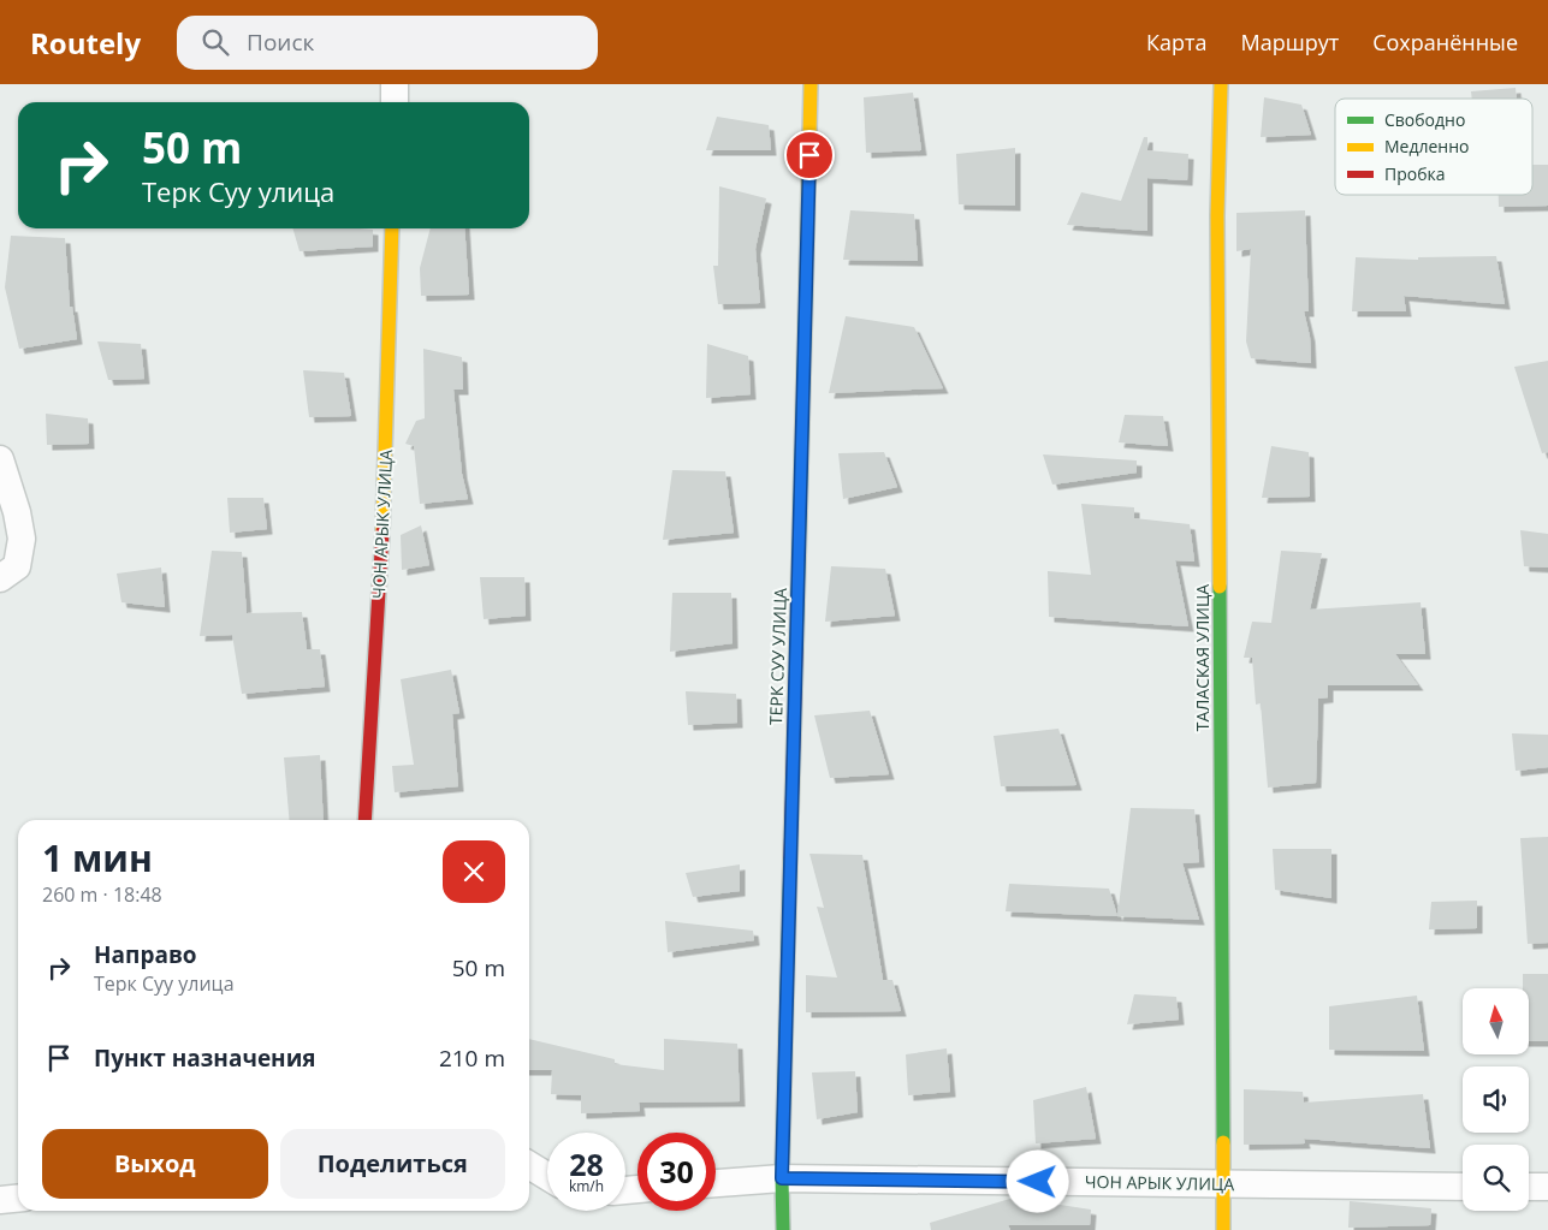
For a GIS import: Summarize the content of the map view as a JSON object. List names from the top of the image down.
{
  "streets": {
    "street": ["ЧОН АРЫК УЛИЦА", "ТЕРК СУУ УЛИЦА", "ТАЛАСКАЯ УЛИЦА"]
  },
  "crossings": [
    ["ЧОН АРЫК УЛИЦА", "ТЕРК СУУ УЛИЦА"],
    ["ЧОН АРЫК УЛИЦА", "ТАЛАСКАЯ УЛИЦА"]
  ],
  "legend": ["Свободно", "Медленно", "Пробка"],
  "north": "top",
  "page": {
    "header": "Routely",
    "search": "Поиск",
    "nav": ["Карта", "Маршрут", "Сохранённые"],
    "turn": ["50 m", "Терк Суу улица"],
    "heading": ["1 мин", "260 m · 18:48"],
    "list": [
      {
        "name": "Направо",
        "note": "Терк Суу улица",
        "value": "50 m"
      },
      {
        "name": "Пункт назначения",
        "value": "210 m"
      }
    ],
    "buttons": ["Выход", "Поделиться"],
    "speed": "28 km/h",
    "limit": "30"
  }
}
